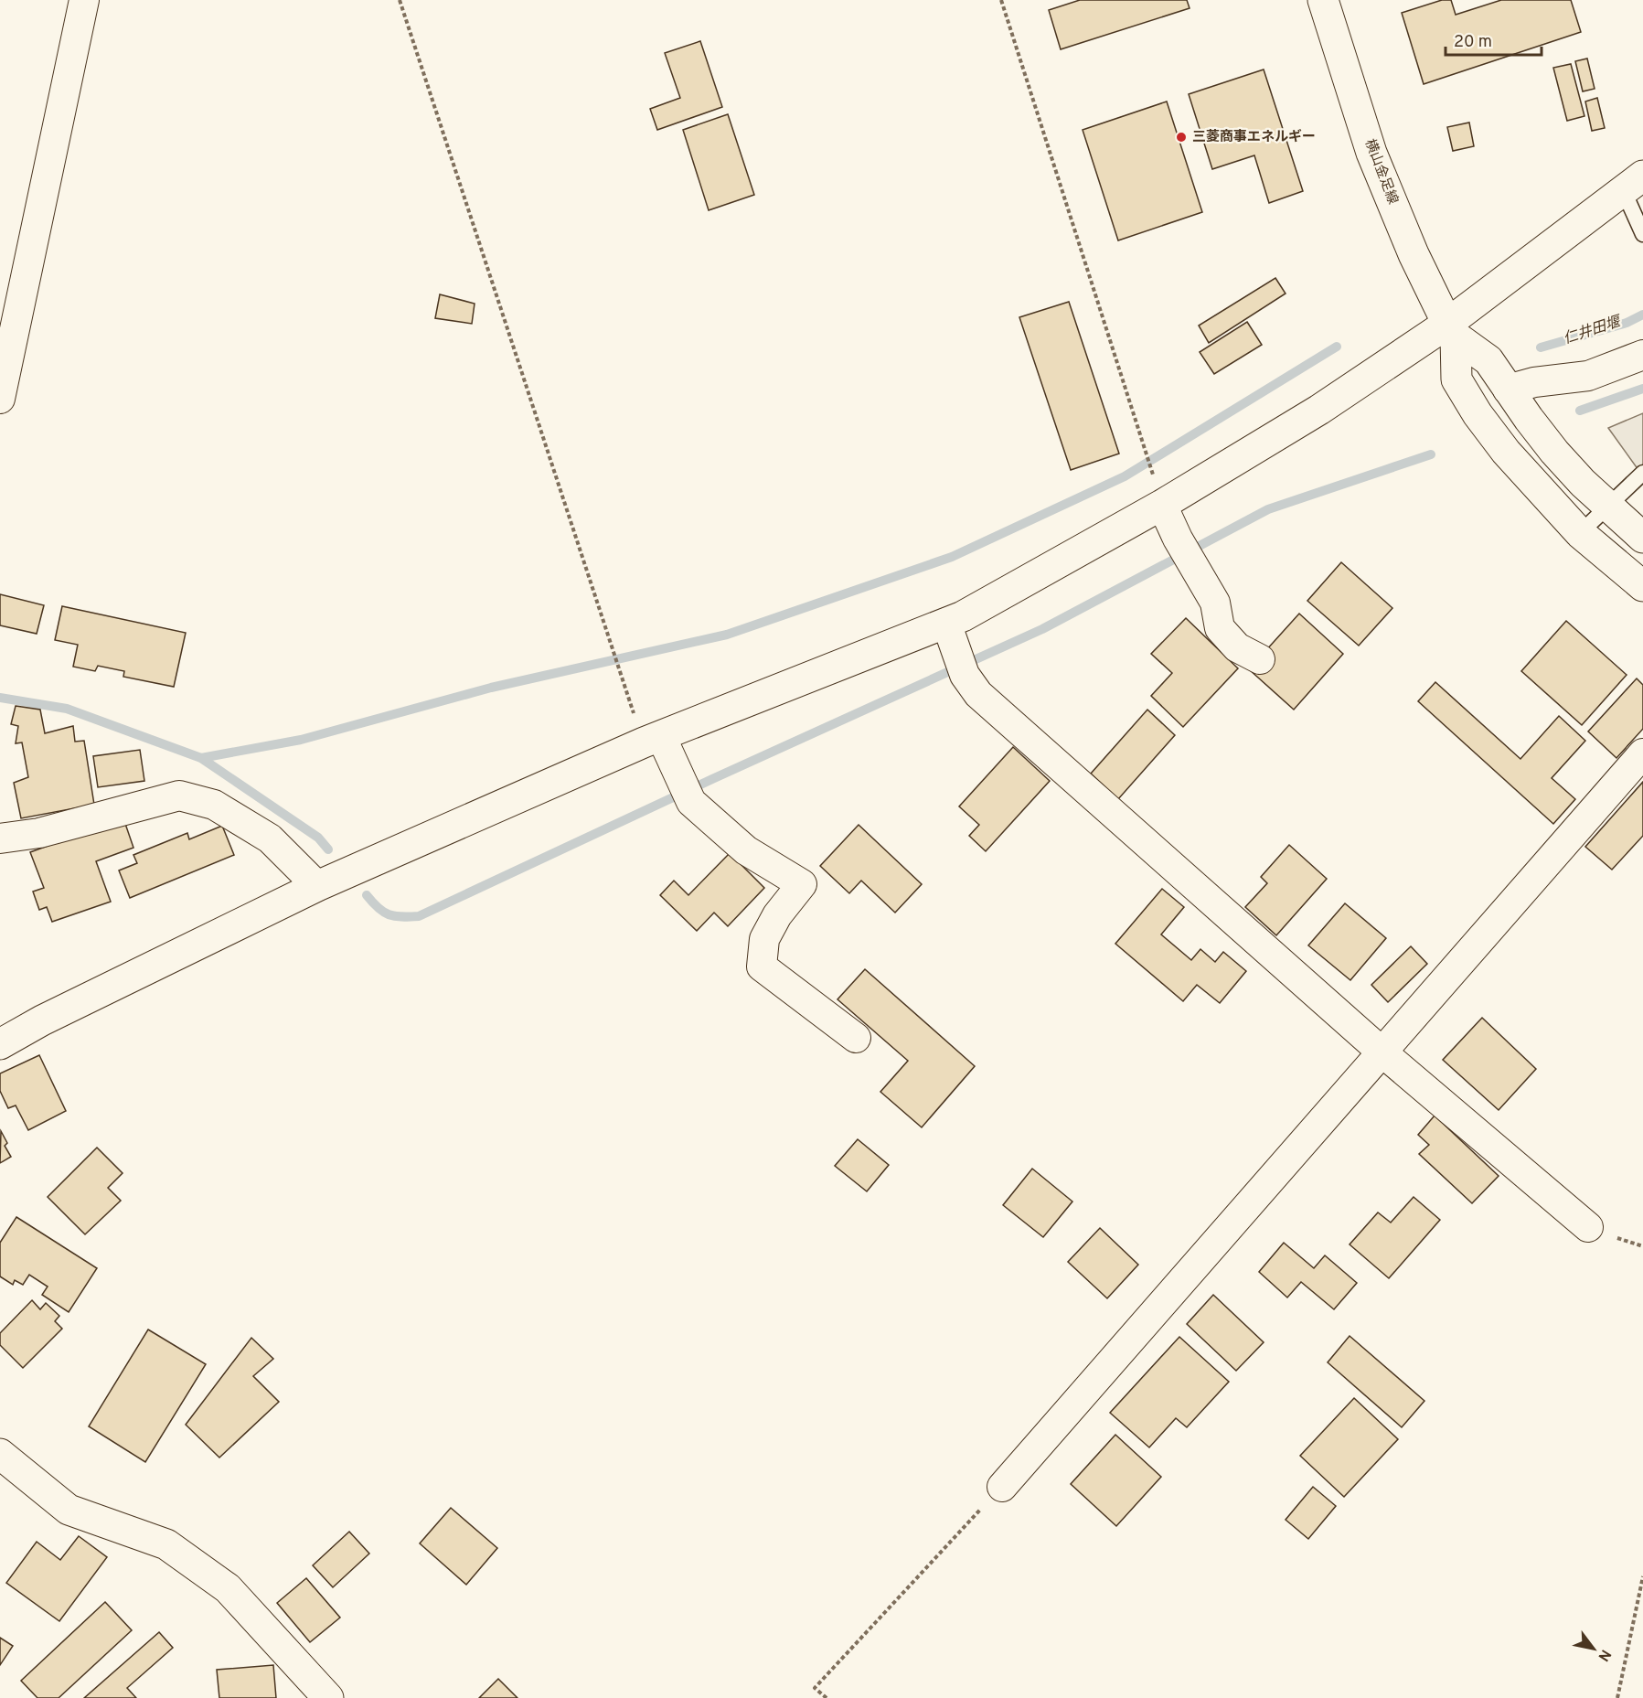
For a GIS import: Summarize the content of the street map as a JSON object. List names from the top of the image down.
{
  "streets": {
    "street": ["横山金足線"]
  },
  "water": ["仁井田堰"],
  "places": ["三菱商事エネルギー"],
  "scale_bar": "20 m",
  "north": "bottom right"
}
